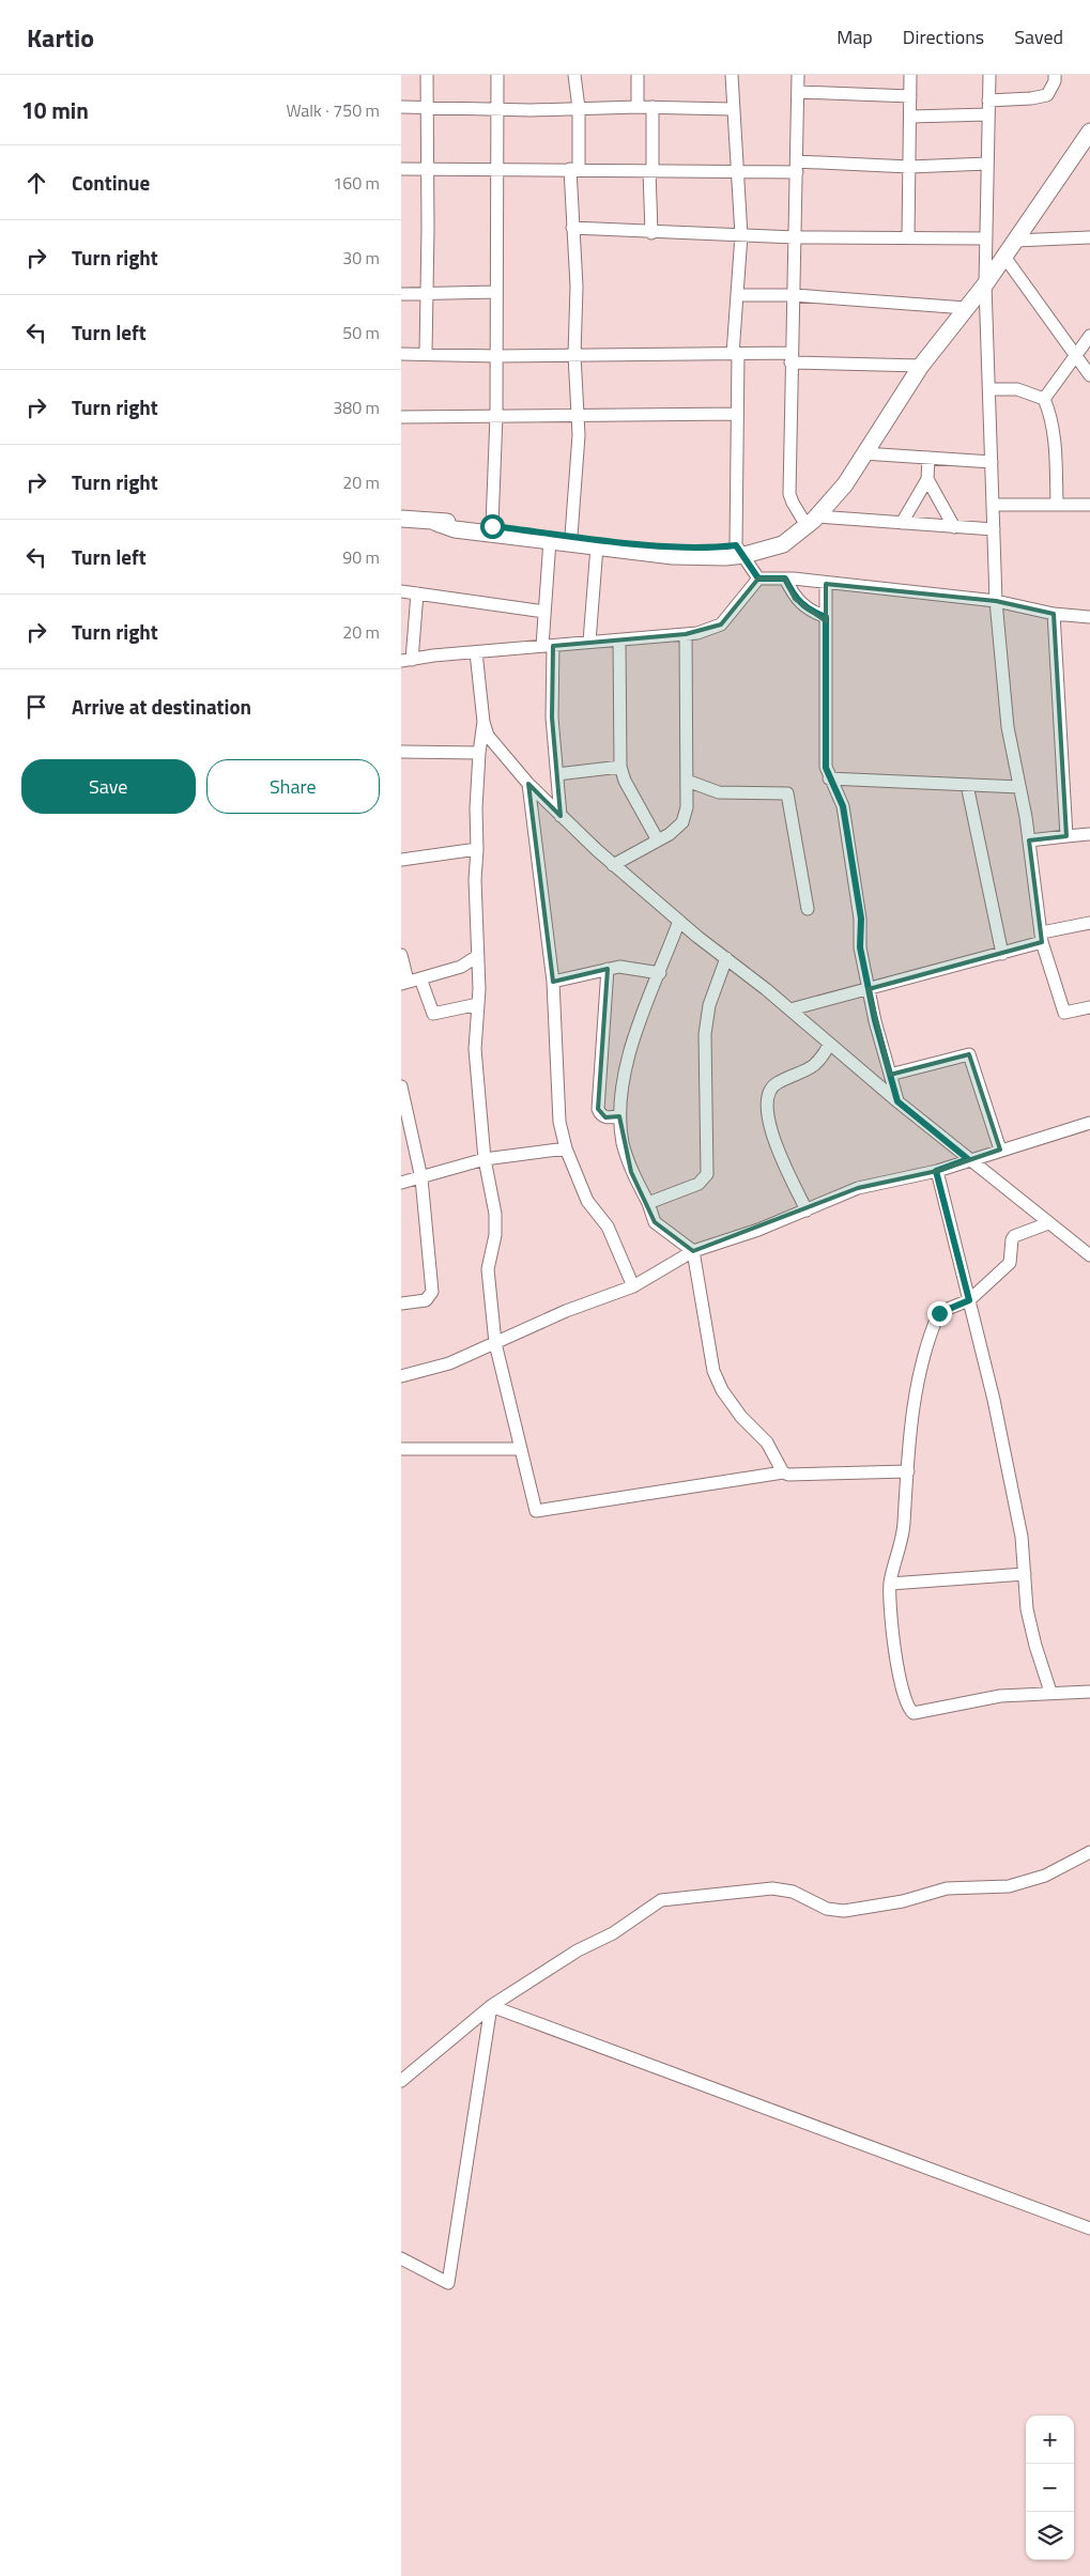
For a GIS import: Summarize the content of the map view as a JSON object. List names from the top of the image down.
{
  "page": {
    "header": "Kartio",
    "nav": ["Map", "Directions", "Saved"],
    "heading": ["10 min", "Walk · 750 m"],
    "list": [
      ["Continue", "160 m"],
      ["Turn right", "30 m"],
      ["Turn left", "50 m"],
      ["Turn right", "380 m"],
      ["Turn right", "20 m"],
      ["Turn left", "90 m"],
      ["Turn right", "20 m"],
      "Arrive at destination"
    ],
    "buttons": ["Save", "Share"],
    "map_buttons": ["+", "−"]
  }
}
